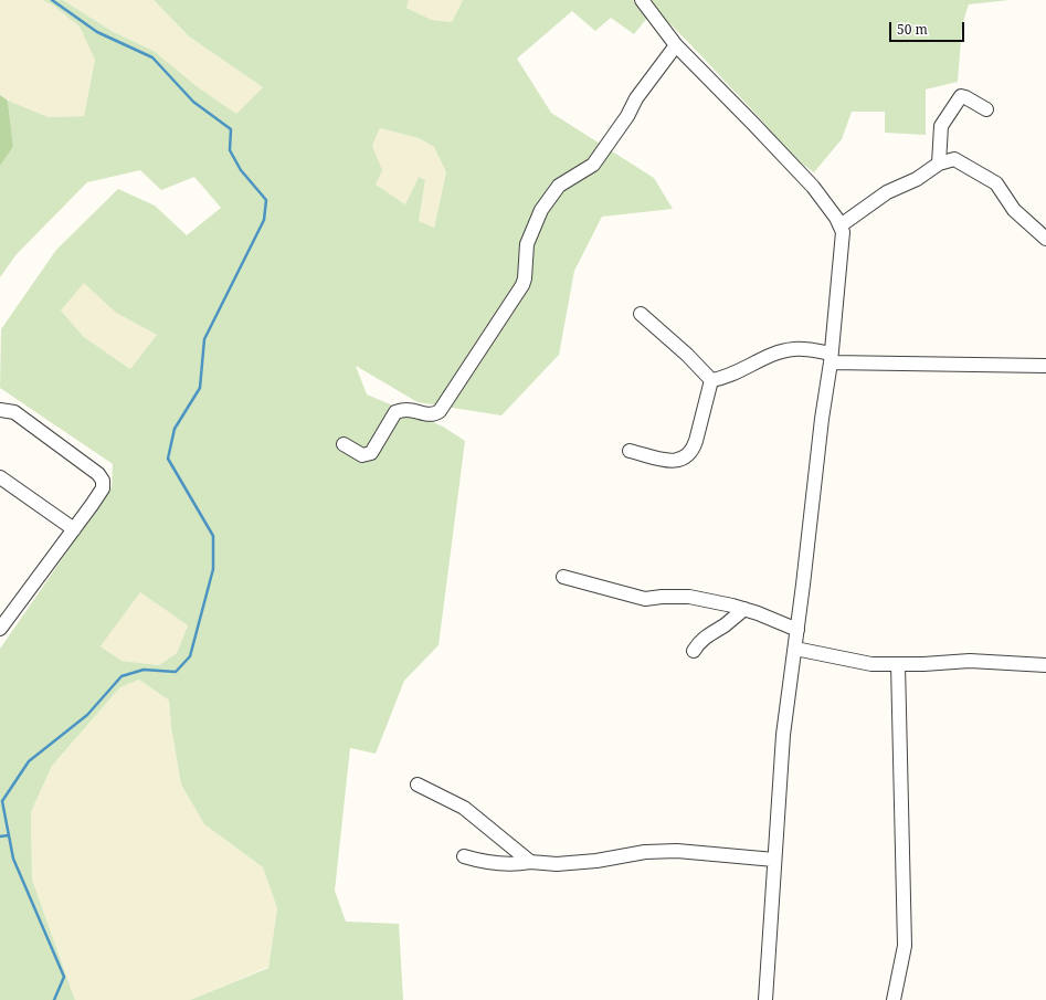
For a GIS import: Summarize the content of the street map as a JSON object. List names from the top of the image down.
{
  "scale_bar": "50 m"
}
